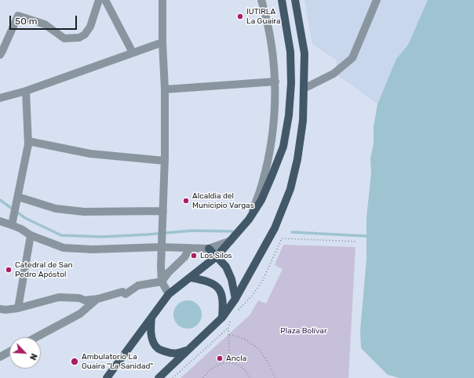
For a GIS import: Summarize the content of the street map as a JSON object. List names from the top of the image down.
{
  "parks": ["Plaza Bolívar"],
  "places": [
    "IUTIRLA La Guaira",
    "Alcaldia del Municipio Vargas",
    "Los Silos",
    "Catedral de San Pedro Apóstol",
    "Ancla",
    "Ambulatorio La Guaira \"La Sanidad\""
  ],
  "scale_bar": "50 m",
  "north": "bottom right"
}
